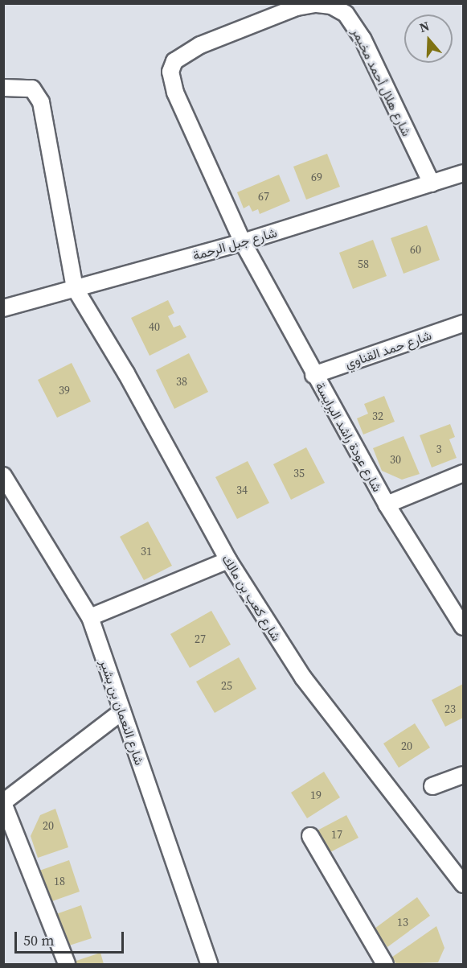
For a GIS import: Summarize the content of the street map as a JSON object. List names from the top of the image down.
{
  "streets": {
    "street": [
      "شارع هلال أحمد مخيمر",
      "شارع جبل الرحمة",
      "شارع حمد القناوي",
      "شارع عودة راشد البرايسة",
      "شارع كعب بن مالك",
      "شارع النعمان بن بشير"
    ]
  },
  "crossings": [
    ["شارع هلال أحمد مخيمر", "شارع جبل الرحمة"],
    ["شارع هلال أحمد مخيمر", "شارع عودة راشد البرايسة"],
    ["شارع جبل الرحمة", "شارع عودة راشد البرايسة"],
    ["شارع جبل الرحمة", "شارع كعب بن مالك"],
    ["شارع حمد القناوي", "شارع عودة راشد البرايسة"]
  ],
  "house_numbers": [
    "69",
    "67",
    "60",
    "58",
    "40",
    "38",
    "39",
    "32",
    "3",
    "30",
    "35",
    "34",
    "31",
    "27",
    "25",
    "23",
    "20",
    "19",
    "20",
    "17",
    "18",
    "13"
  ],
  "scale_bar": "50 m",
  "north": "top"
}
